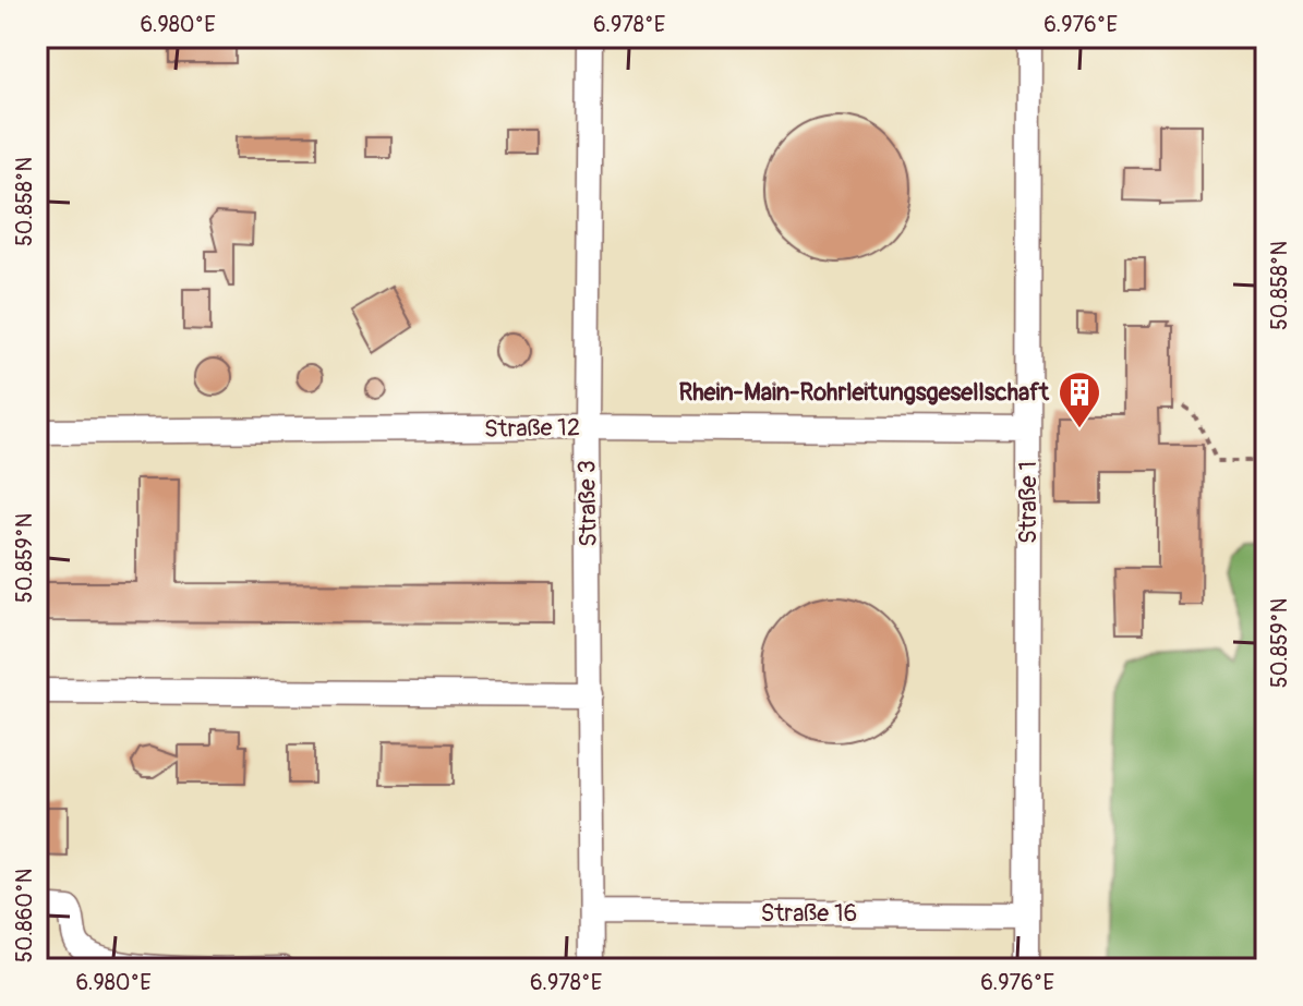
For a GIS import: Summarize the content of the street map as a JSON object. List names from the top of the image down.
{
  "streets": {
    "lane": [
      "Straße 12",
      "Straße 1",
      "Straße 3",
      "Straße 16"
    ]
  },
  "crossings": [
    ["Straße 12", "Straße 1"],
    ["Straße 12", "Straße 3"],
    ["Straße 1", "Straße 16"],
    ["Straße 3", "Straße 16"]
  ],
  "places": {
    "building": ["Rhein-Main-Rohrleitungsgesellschaft"]
  },
  "coordinates": [
    "6.980°E",
    "6.978°E",
    "6.976°E",
    "50.858°N",
    "50.859°N",
    "50.860°N"
  ]
}
